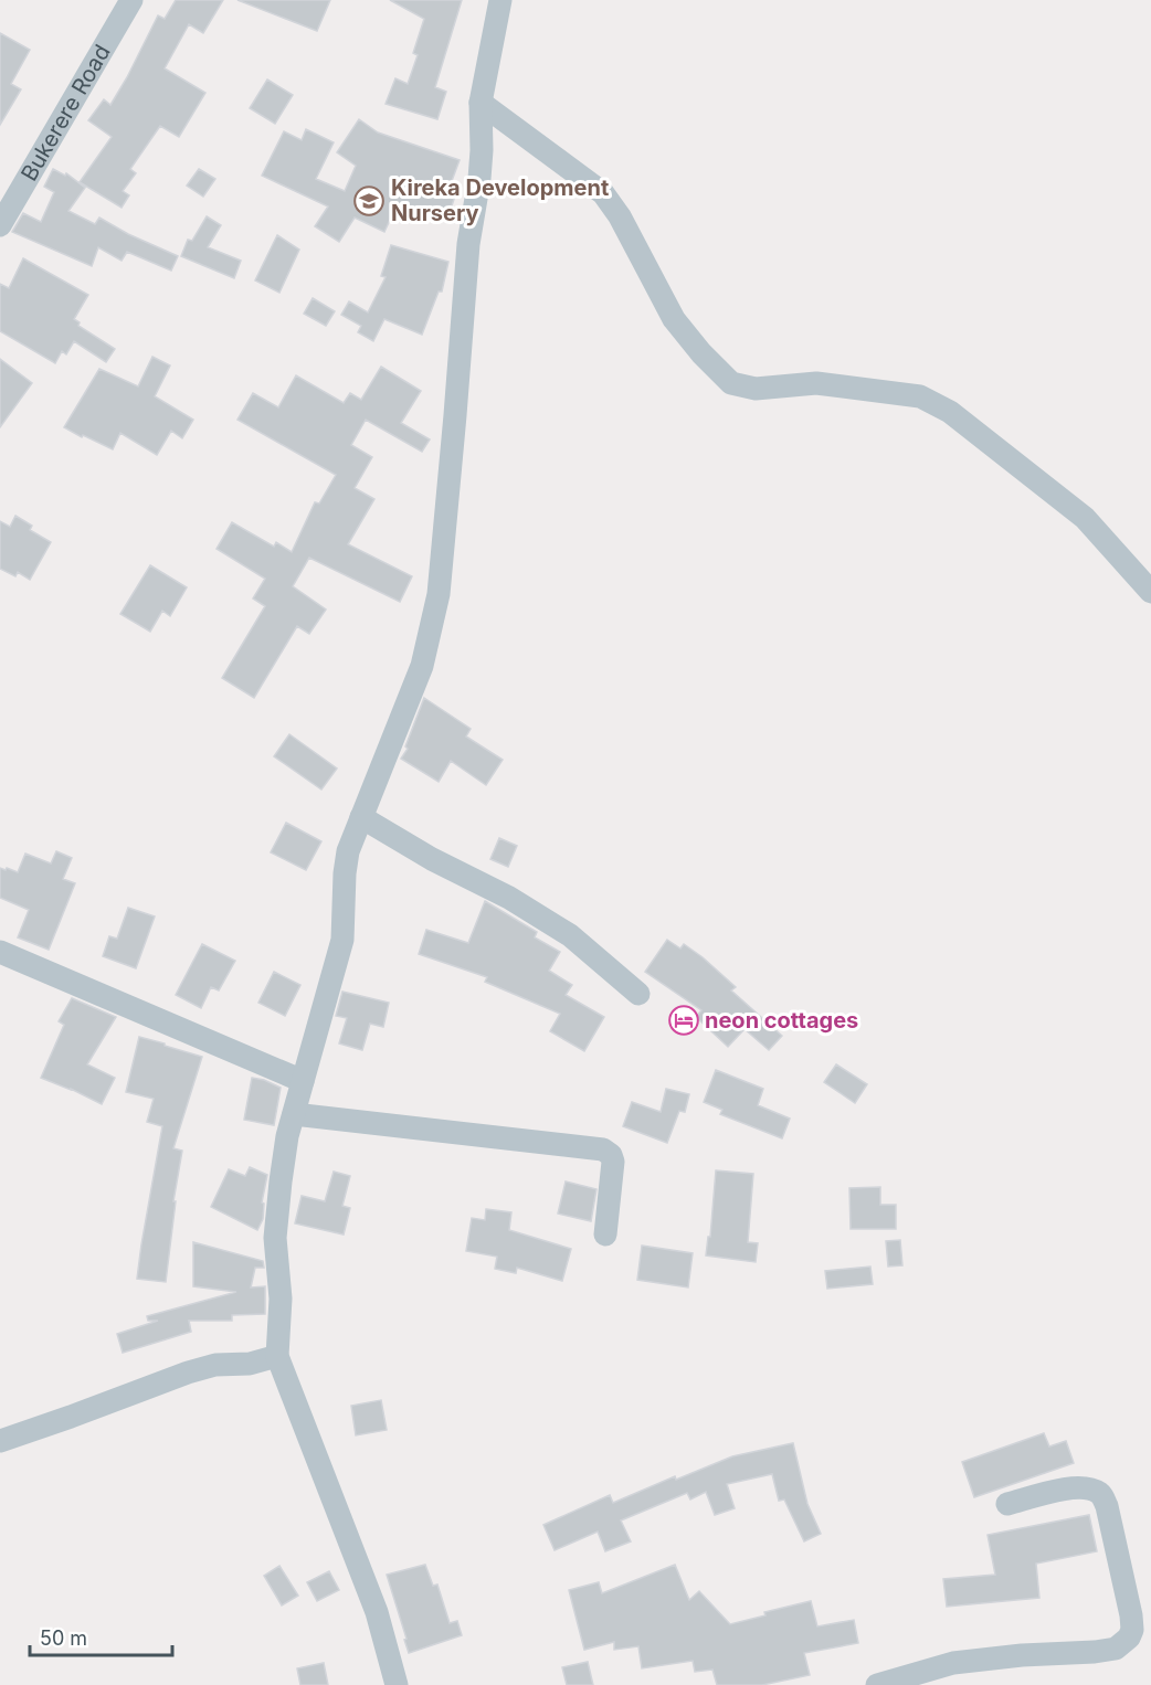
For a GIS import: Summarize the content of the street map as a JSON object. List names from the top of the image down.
{
  "streets": {
    "street": ["Bukerere Road"]
  },
  "places": {
    "school or university": ["Kireka Development Nursery"],
    "hotel": ["neon cottages"]
  },
  "scale_bar": "50 m"
}
